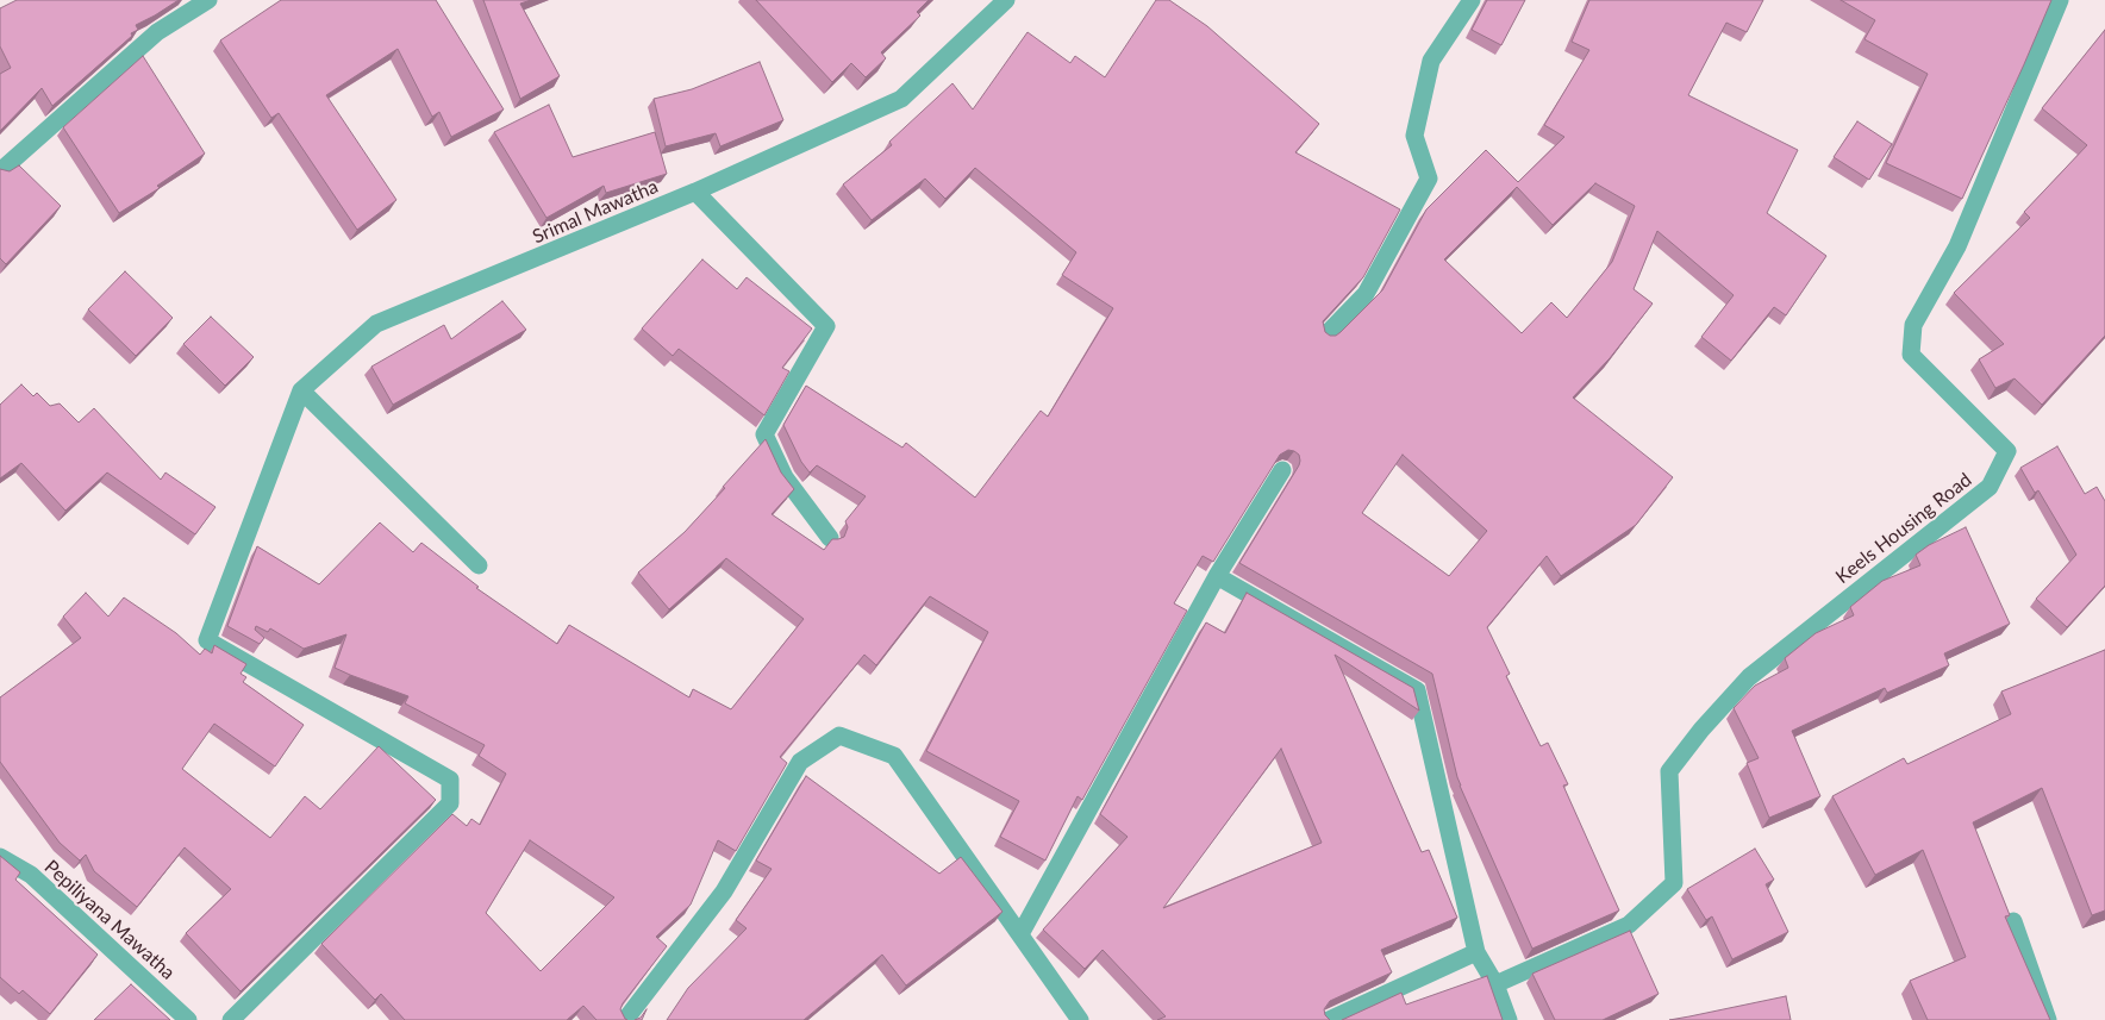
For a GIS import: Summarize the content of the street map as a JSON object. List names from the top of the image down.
{
  "streets": {
    "street": ["Srimal Mawatha", "Keels Housing Road", "Pepiliyana Mawatha"]
  }
}
